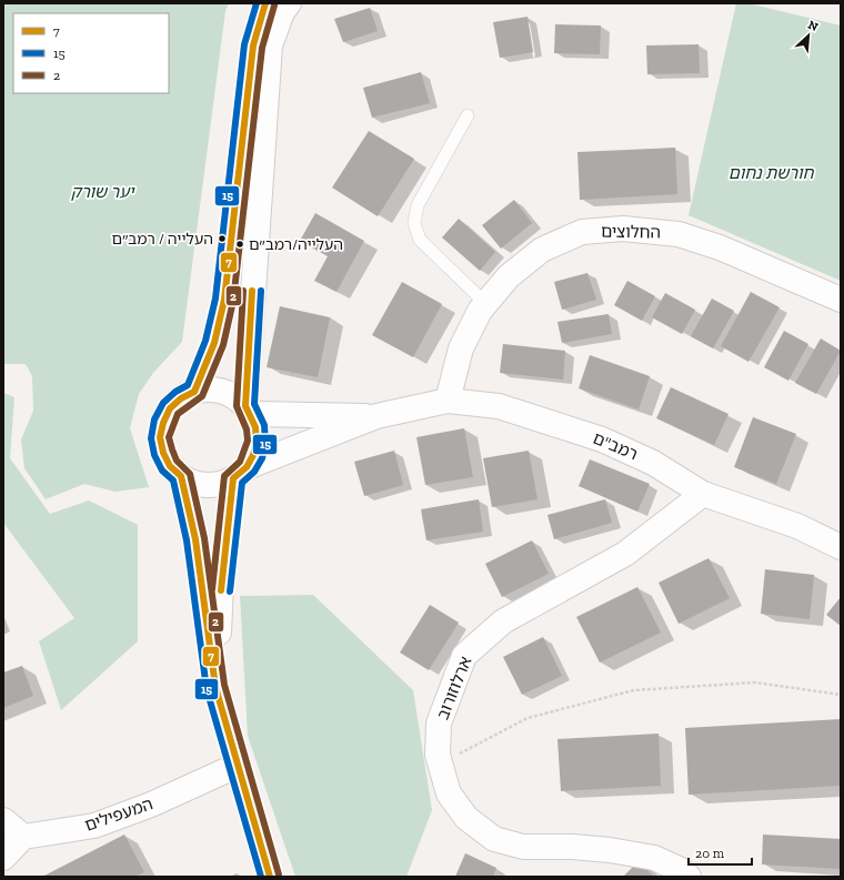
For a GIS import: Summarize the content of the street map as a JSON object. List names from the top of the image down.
{
  "streets": {
    "street": [
      "החלוצים",
      "רמב\"ם",
      "ארלוזורוב",
      "המעפילים"
    ]
  },
  "crossings": [
    ["החלוצים", "רמב\"ם"],
    ["רמב\"ם", "ארלוזורוב"]
  ],
  "parks": ["חורשת נחום", "יער שורק"],
  "places": ["העלייה / רמב״ם", "העלייה/רמב״ם"],
  "lines": ["transit line 7", "transit line 15", "transit line 2"],
  "legend": ["7", "15", "2"],
  "scale_bar": "20 m",
  "north": "top right"
}
